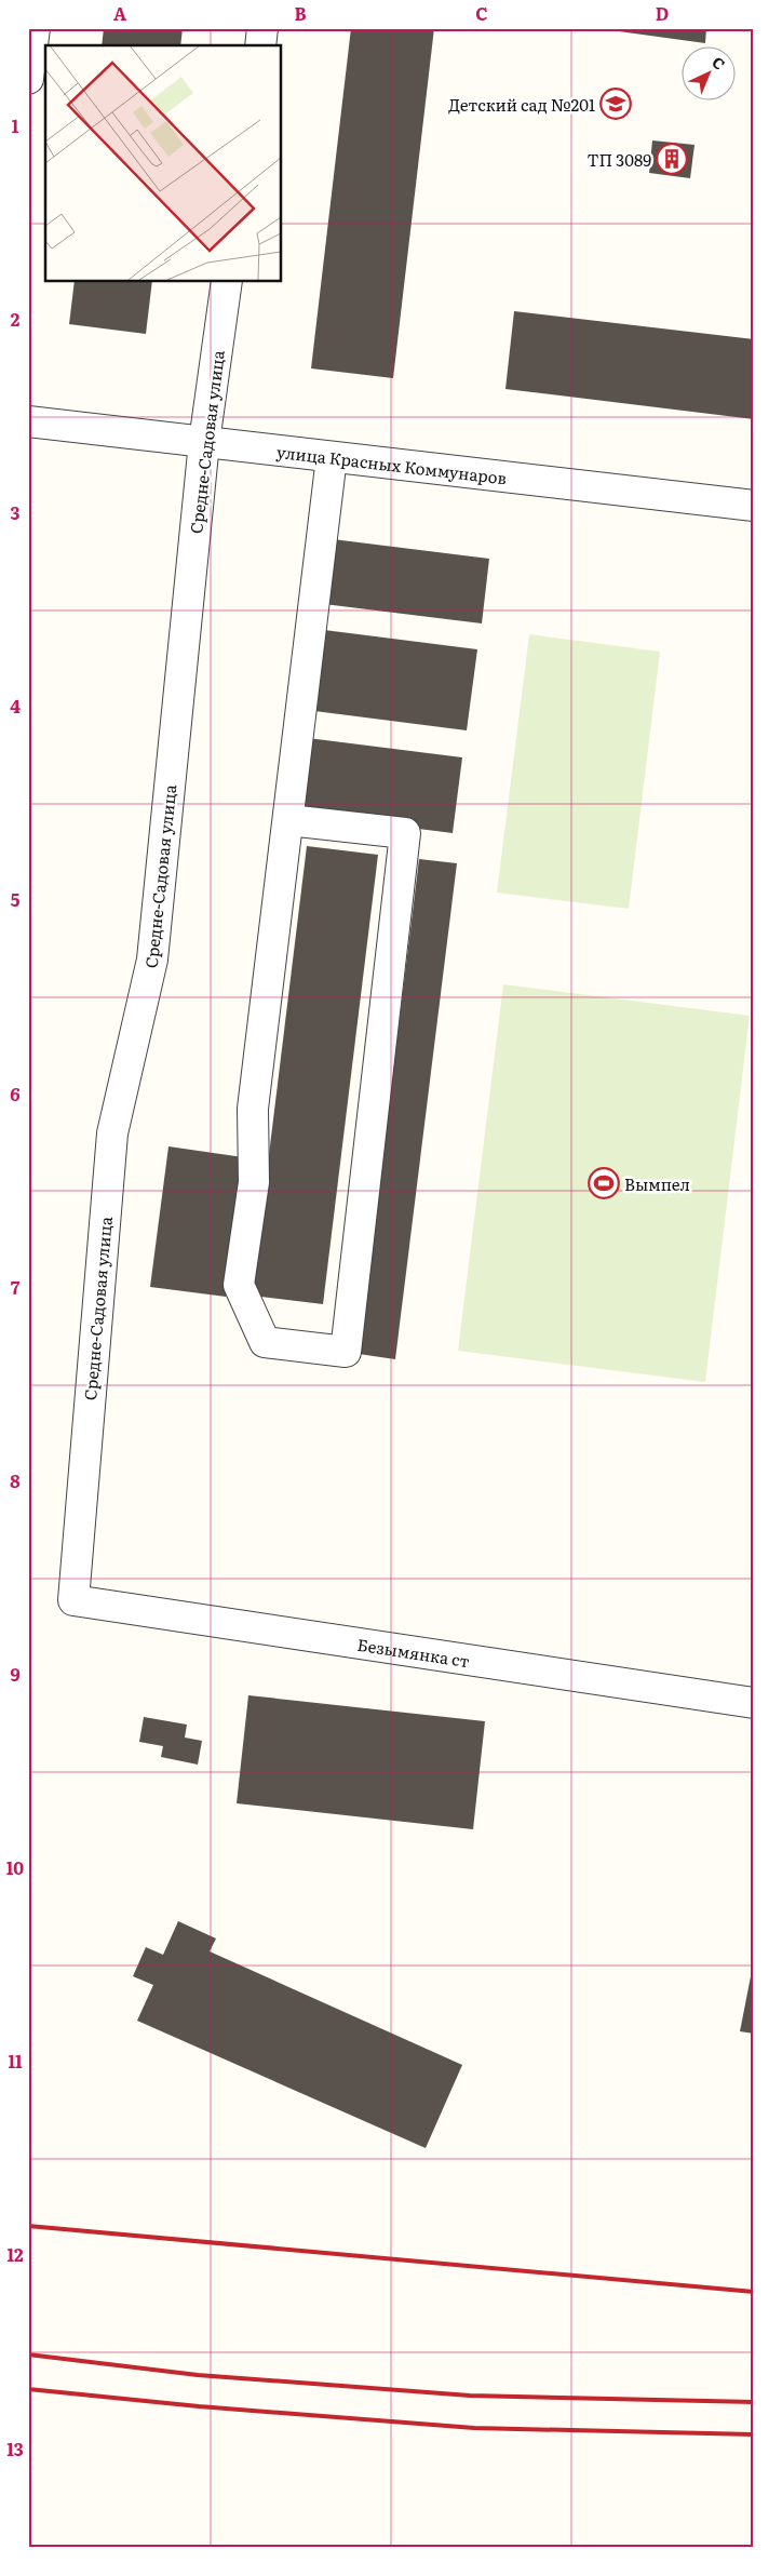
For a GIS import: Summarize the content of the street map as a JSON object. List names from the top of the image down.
{
  "streets": {
    "street": ["Средне-Садовая улица", "улица Красных Коммунаров", "Безымянка ст"]
  },
  "crossings": [
    ["Средне-Садовая улица", "улица Красных Коммунаров"],
    ["Средне-Садовая улица", "Безымянка ст"]
  ],
  "places": {
    "school or university": ["Детский сад №201"],
    "building": ["ТП 3089"],
    "sports": ["Вымпел"]
  },
  "north": "top right",
  "grid": {
    "columns": [
      "A",
      "B",
      "C",
      "D"
    ],
    "rows": [
      "1",
      "2",
      "3",
      "4",
      "5",
      "6",
      "7",
      "8",
      "9",
      "10",
      "11",
      "12",
      "13"
    ]
  }
}
